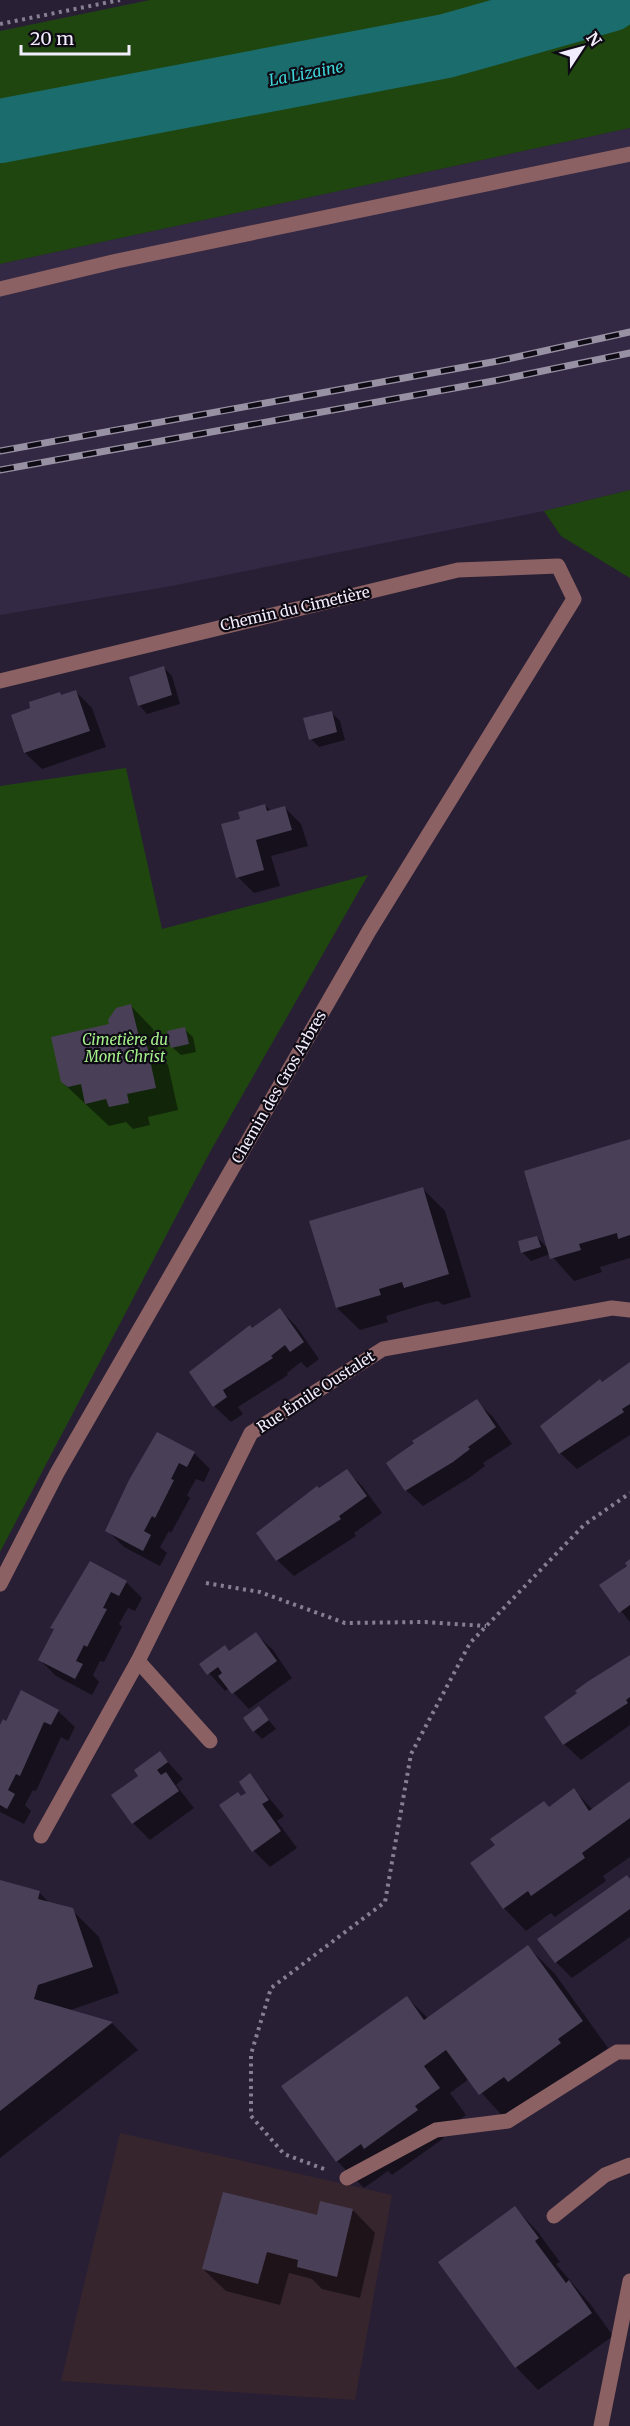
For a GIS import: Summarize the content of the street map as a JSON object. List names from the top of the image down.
{
  "streets": {
    "street": ["Chemin du Cimetière", "Chemin des Gros Arbres", "Rue Émile Oustalet"]
  },
  "crossings": [
    ["Chemin du Cimetière", "Chemin des Gros Arbres"]
  ],
  "water": ["La Lizaine"],
  "parks": ["Cimetière du Mont Christ"],
  "scale_bar": "20 m",
  "north": "top right"
}
